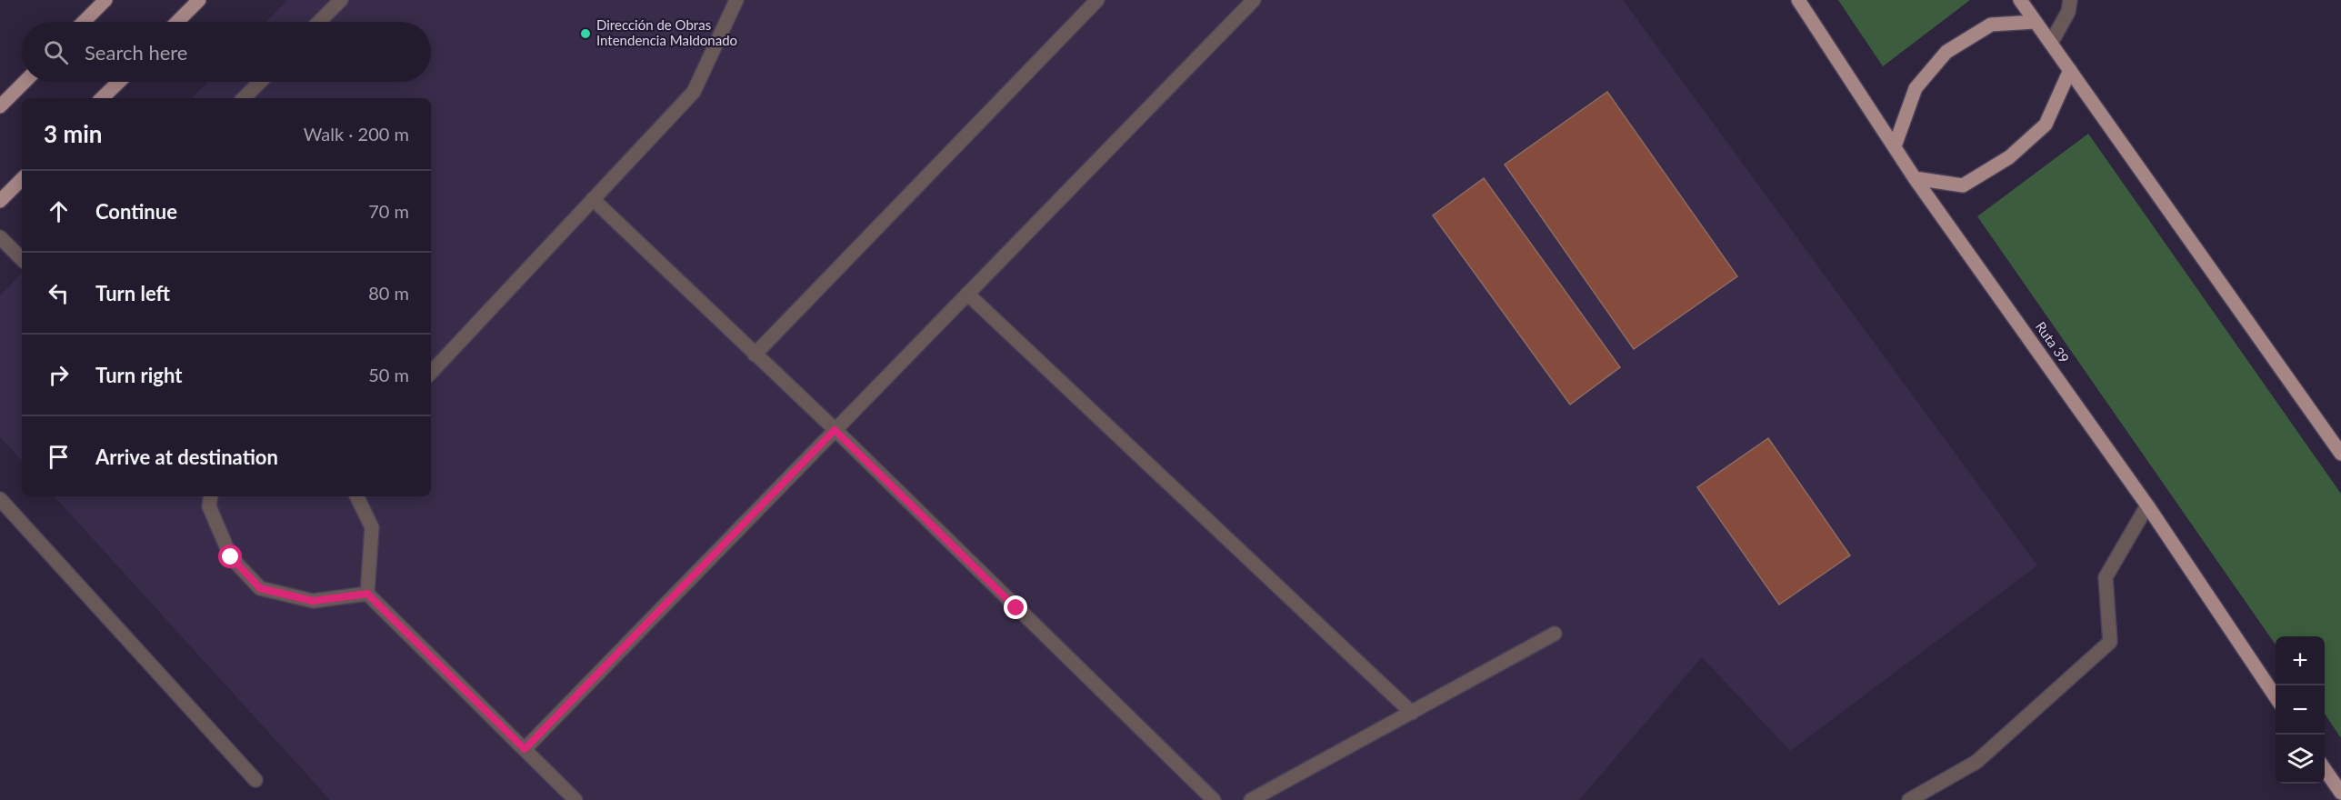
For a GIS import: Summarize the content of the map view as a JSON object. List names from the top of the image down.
{
  "streets": {
    "main road": ["Ruta 39"]
  },
  "places": ["Dirección de Obras Intendencia Maldonado"],
  "page": {
    "search": "Search here",
    "heading": ["3 min", "Walk · 200 m"],
    "list": [
      ["Continue", "70 m"],
      ["Turn left", "80 m"],
      ["Turn right", "50 m"],
      "Arrive at destination"
    ],
    "map_buttons": ["+", "−"]
  }
}
